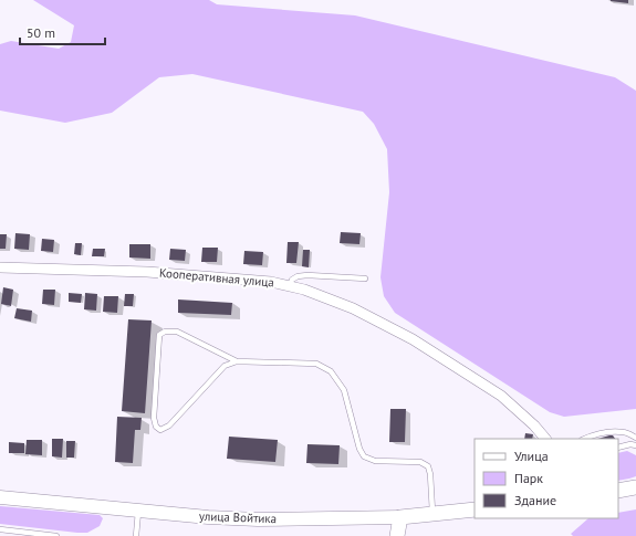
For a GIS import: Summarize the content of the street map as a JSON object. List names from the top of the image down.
{
  "streets": {
    "main road": ["улица Войтика"],
    "street": ["Кооперативная улица"]
  },
  "legend": ["Улица", "Парк", "Здание"],
  "scale_bar": "50 m"
}
